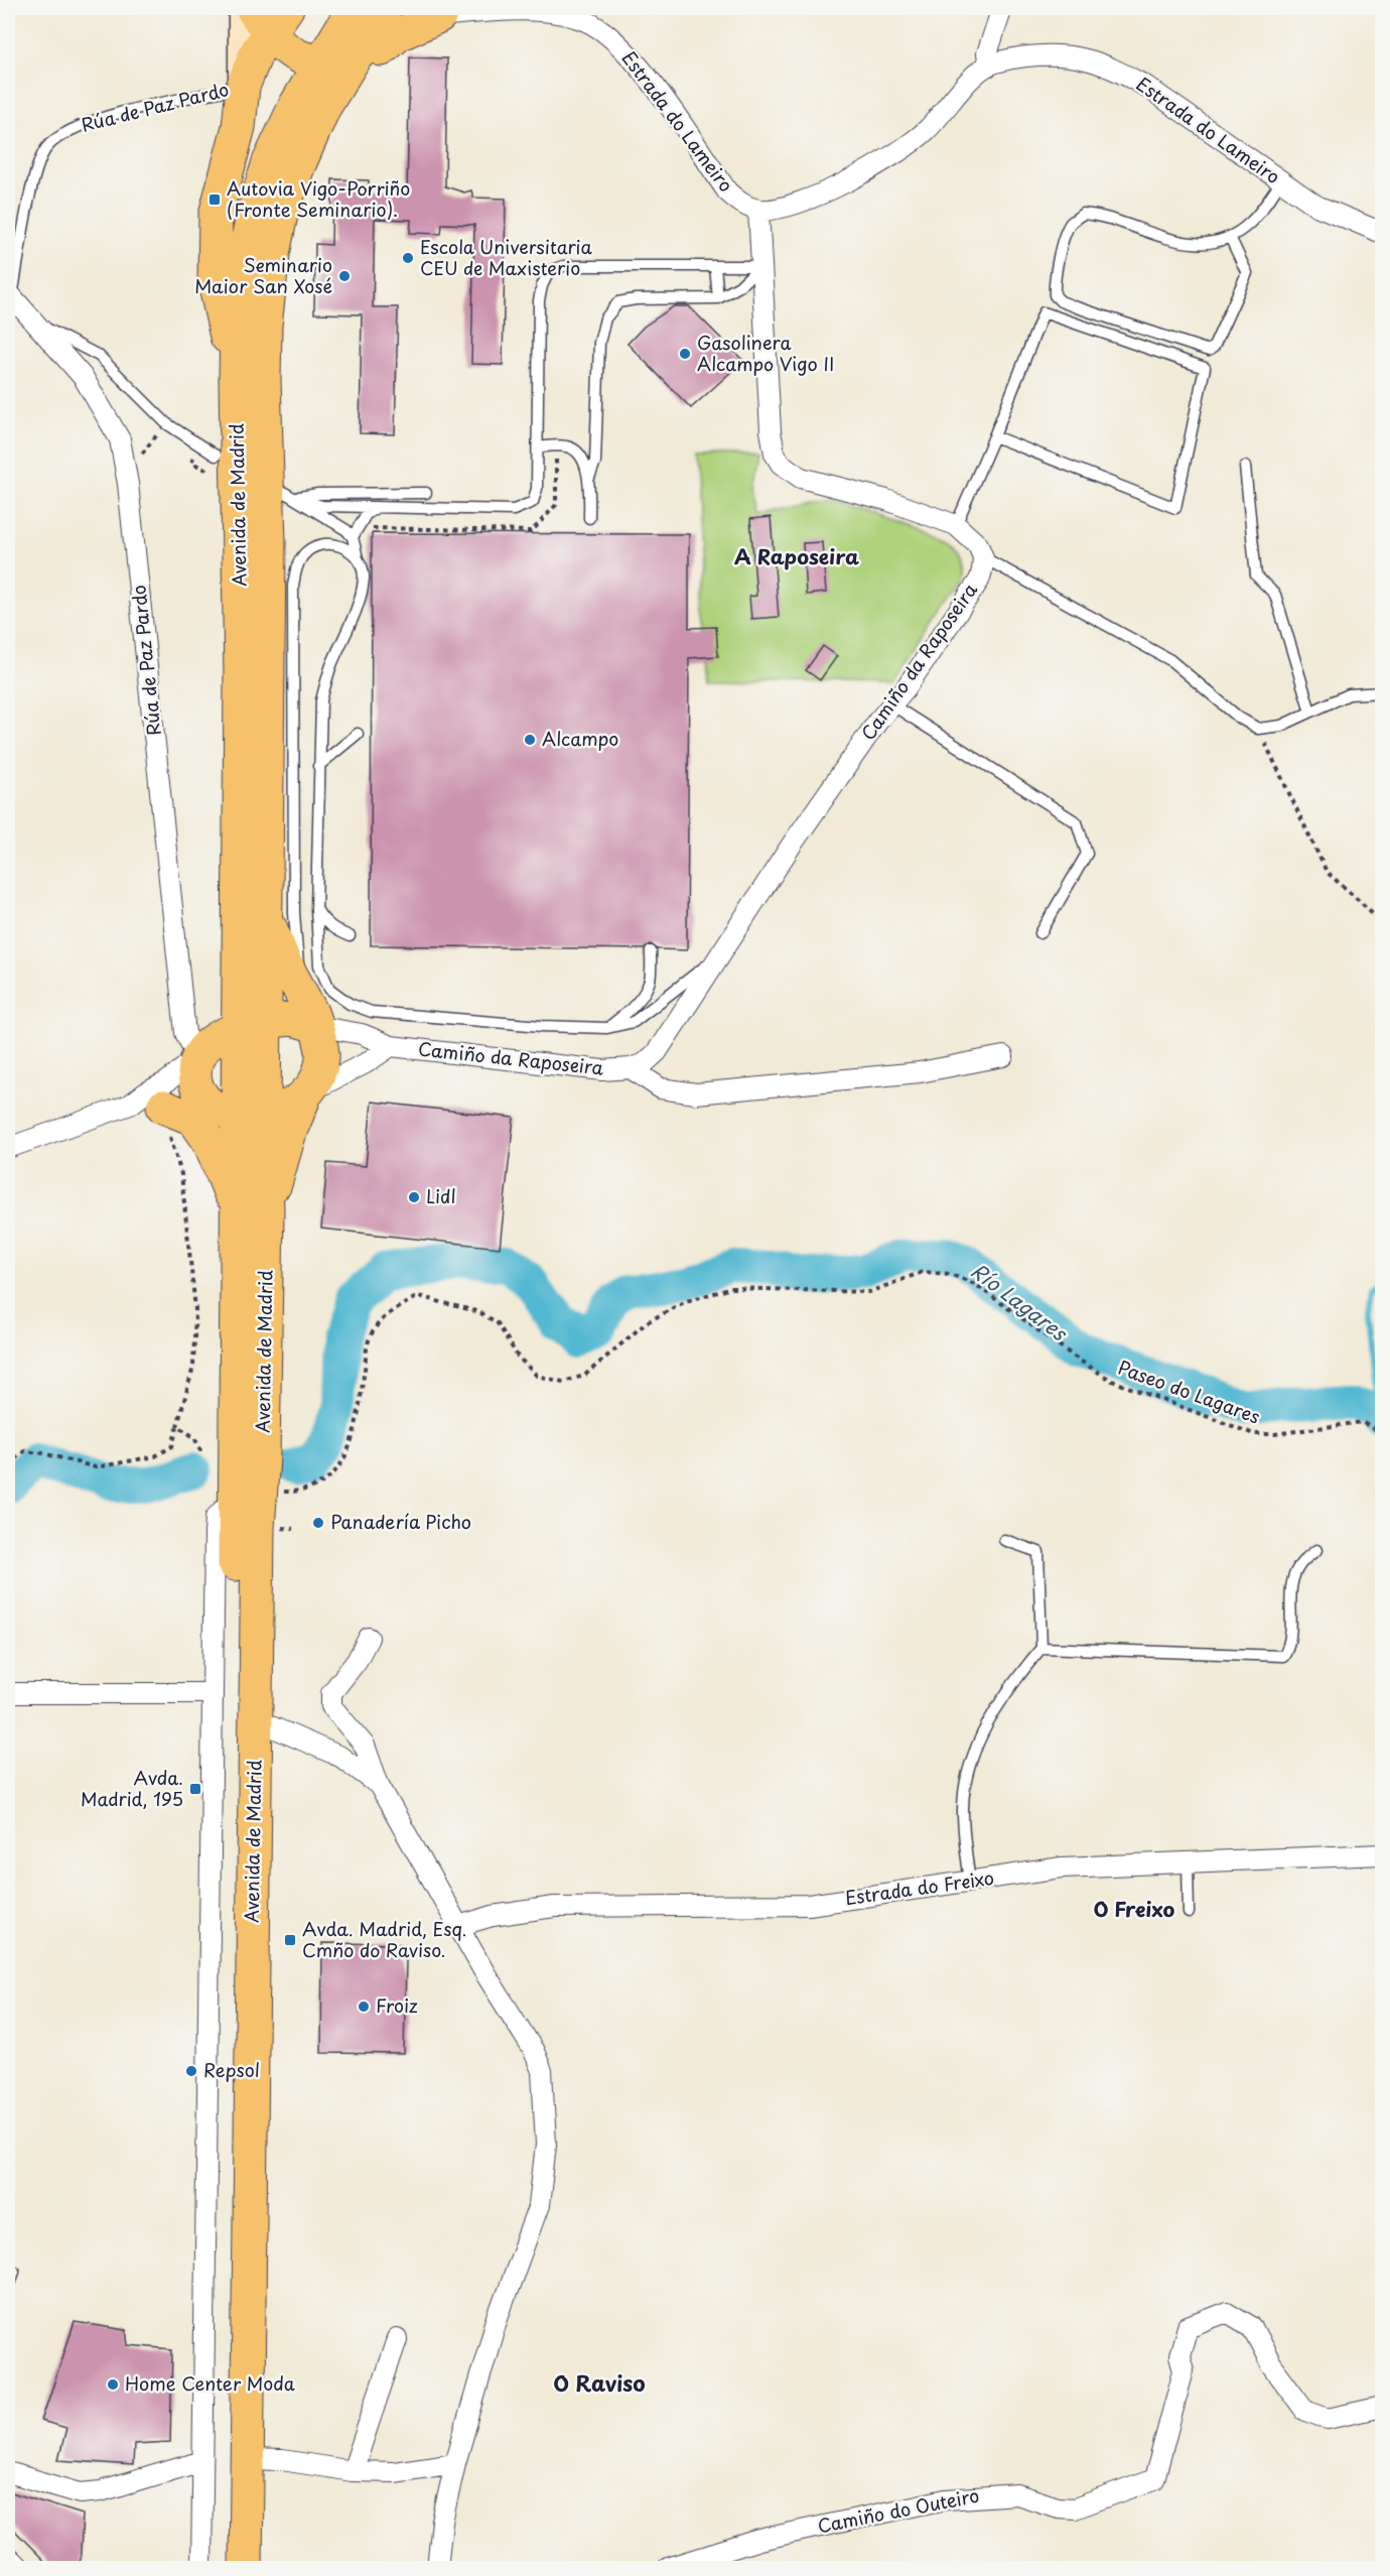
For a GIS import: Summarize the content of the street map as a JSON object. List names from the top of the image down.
{
  "streets": {
    "highway": ["Avenida de Madrid"],
    "street": [
      "Rúa de Paz Pardo",
      "Estrada do Lameiro",
      "Camiño da Raposeira",
      "Estrada do Freixo",
      "Camiño do Outeiro"
    ],
    "path": ["Paseo do Lagares"]
  },
  "crossings": [
    ["Rúa de Paz Pardo", "Avenida de Madrid"],
    ["Avenida de Madrid", "Paseo do Lagares"]
  ],
  "districts": ["A Raposeira", "O Freixo", "O Raviso"],
  "water": ["Río Lagares"],
  "places": {
    "transit": ["Autovia Vigo-Porriño (Fronte Seminario).", "Avda. Madrid, 195", "Avda. Madrid, Esq. Cmño do Raviso."],
    "other": [
      "Escola Universitaria CEU de Maxisterio",
      "Seminario Maior San Xosé",
      "Gasolinera Alcampo Vigo II",
      "Alcampo",
      "Lidl",
      "Panadería Picho",
      "Froiz",
      "Repsol",
      "Home Center Moda"
    ]
  }
}
